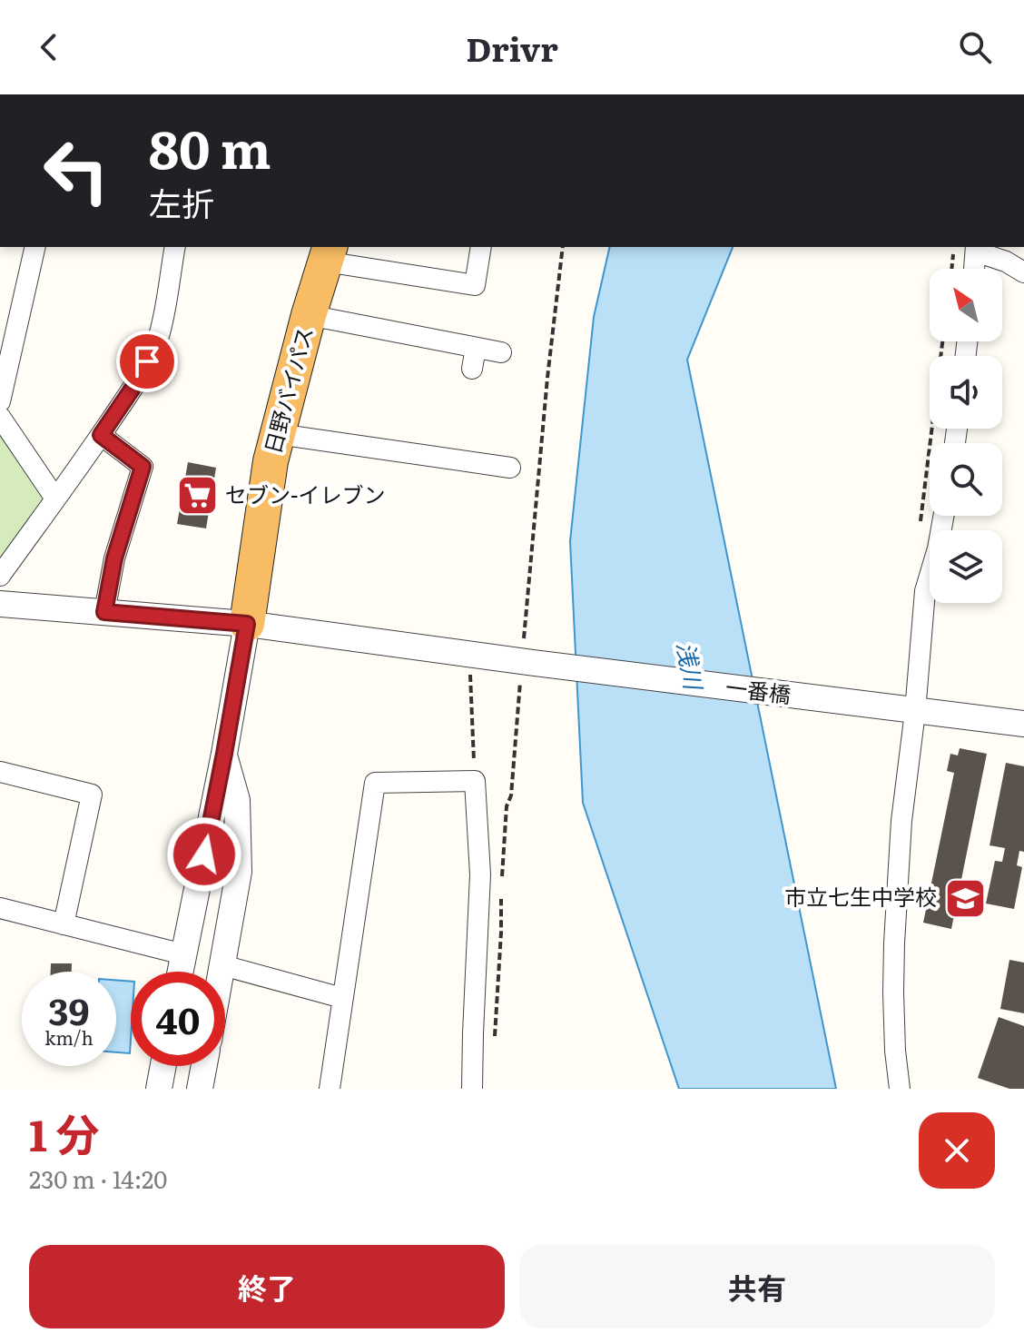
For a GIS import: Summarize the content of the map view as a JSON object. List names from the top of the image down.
{
  "streets": {
    "highway": ["日野バイパス"],
    "street": ["一番橋"]
  },
  "crossings": [
    ["日野バイパス", "一番橋"]
  ],
  "water": ["浅川"],
  "places": {
    "supermarket": ["セブン-イレブン"],
    "school or university": ["市立七生中学校"]
  },
  "north": "top left",
  "page": {
    "header": "Drivr",
    "turn": ["80 m", "左折"],
    "speed": "39 km/h",
    "limit": "40",
    "heading": ["1 分", "230 m · 14:20"],
    "buttons": ["終了", "共有"]
  }
}
